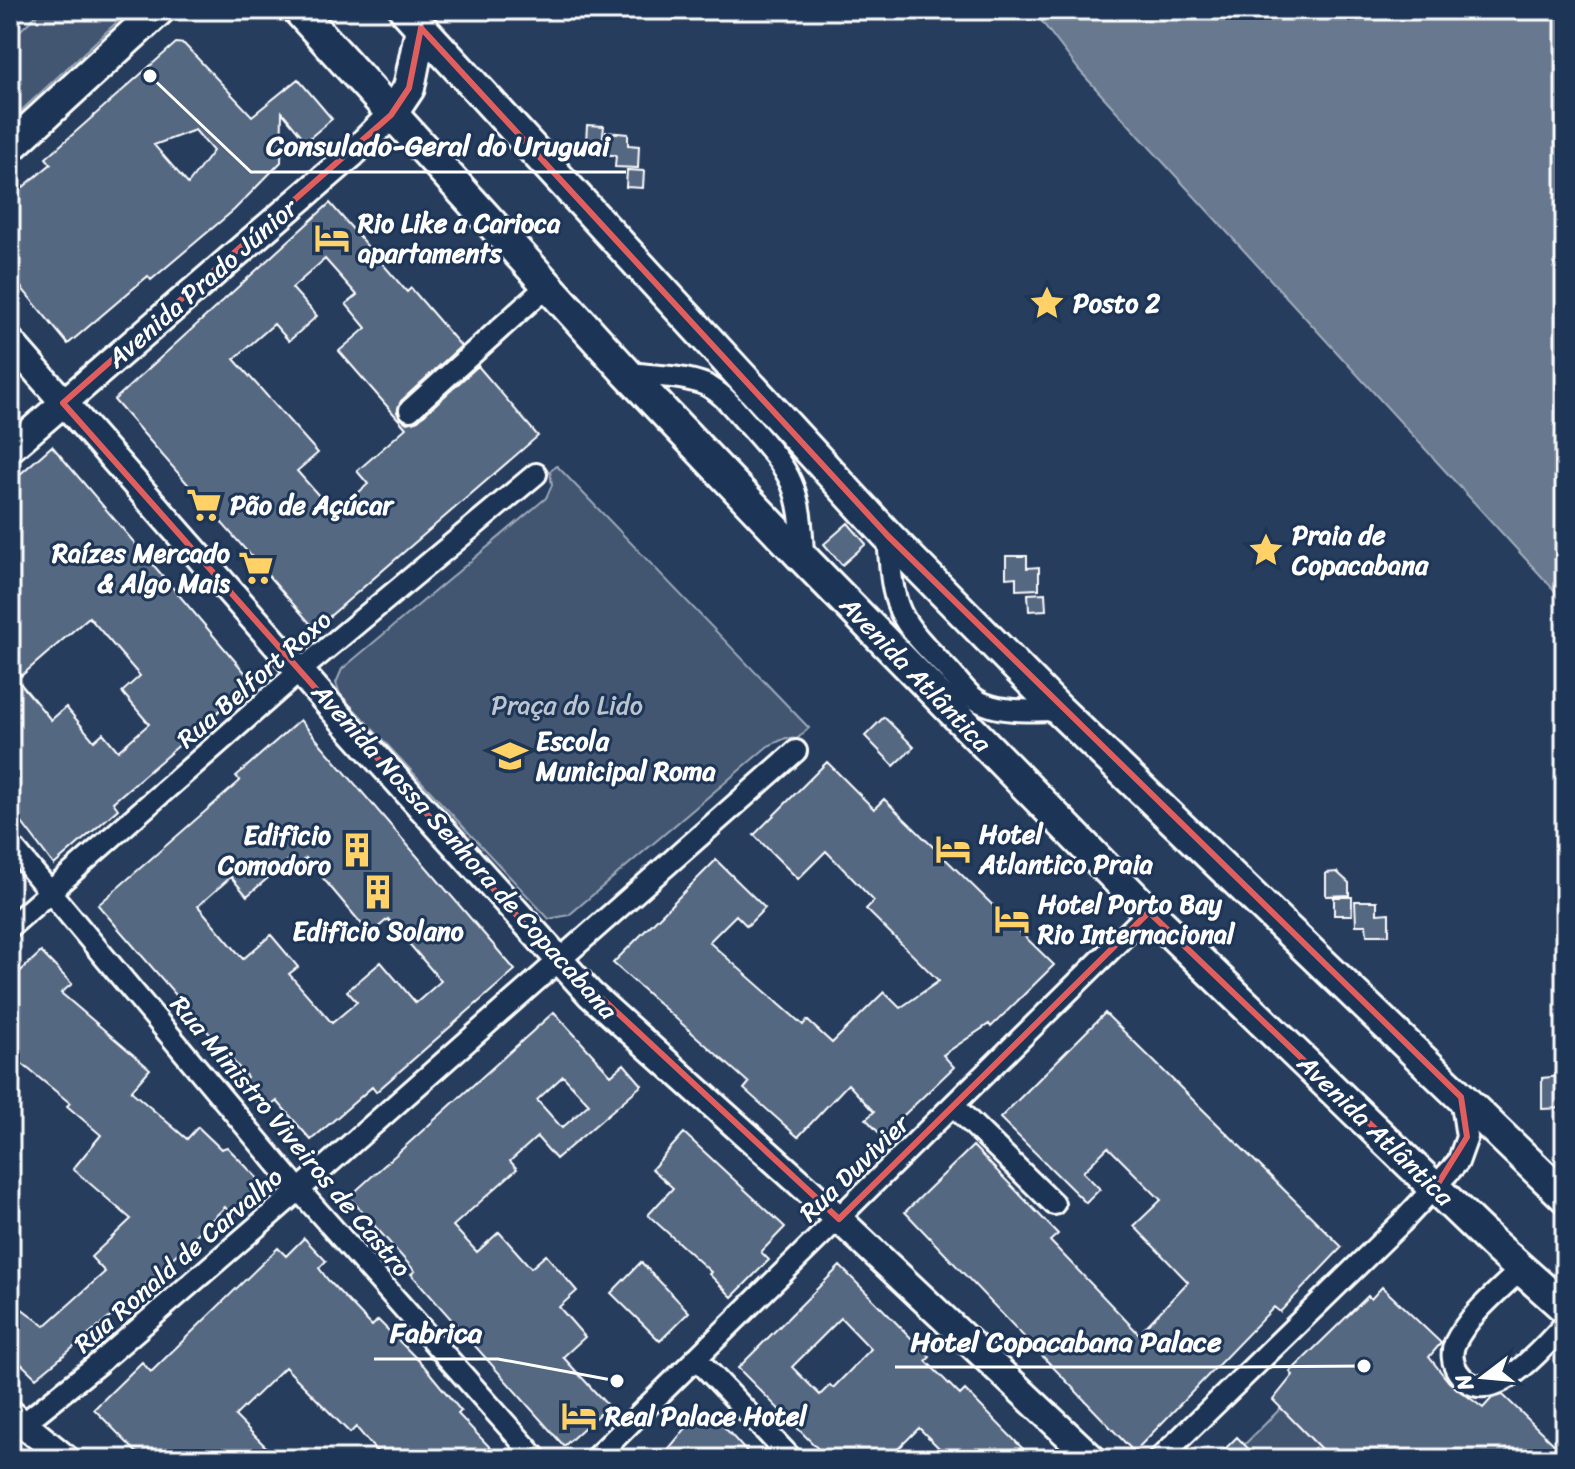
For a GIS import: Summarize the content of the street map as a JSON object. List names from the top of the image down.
{
  "streets": {
    "highway": ["Avenida Atlântica"],
    "main road": ["Avenida Prado Júnior", "Avenida Nossa Senhora de Copacabana"],
    "street": [
      "Rua Belfort Roxo",
      "Rua Ministro Viveiros de Castro",
      "Rua Duvivier",
      "Rua Ronald de Carvalho"
    ]
  },
  "crossings": [
    ["Avenida Prado Júnior", "Avenida Atlântica"],
    ["Avenida Prado Júnior", "Avenida Nossa Senhora de Copacabana"],
    ["Avenida Atlântica", "Rua Duvivier"],
    ["Rua Belfort Roxo", "Avenida Nossa Senhora de Copacabana"],
    ["Rua Belfort Roxo", "Rua Ministro Viveiros de Castro"],
    ["Avenida Nossa Senhora de Copacabana", "Rua Duvivier"],
    ["Avenida Nossa Senhora de Copacabana", "Rua Ronald de Carvalho"],
    ["Rua Ministro Viveiros de Castro", "Rua Ronald de Carvalho"]
  ],
  "parks": ["Praça do Lido"],
  "places": {
    "other": ["Consulado-Geral do Uruguai", "Hotel Copacabana Palace", "Fabrica"],
    "hotel": [
      "Rio Like a Carioca apartaments",
      "Hotel Atlantico Praia",
      "Hotel Porto Bay Rio Internacional",
      "Real Palace Hotel"
    ],
    "place": ["Posto 2", "Praia de Copacabana"],
    "supermarket": ["Pão de Açúcar", "Raízes Mercado & Algo Mais"],
    "school or university": ["Escola Municipal Roma"],
    "building": ["Edificio Comodoro", "Edificio Solano"]
  },
  "north": "left"
}
